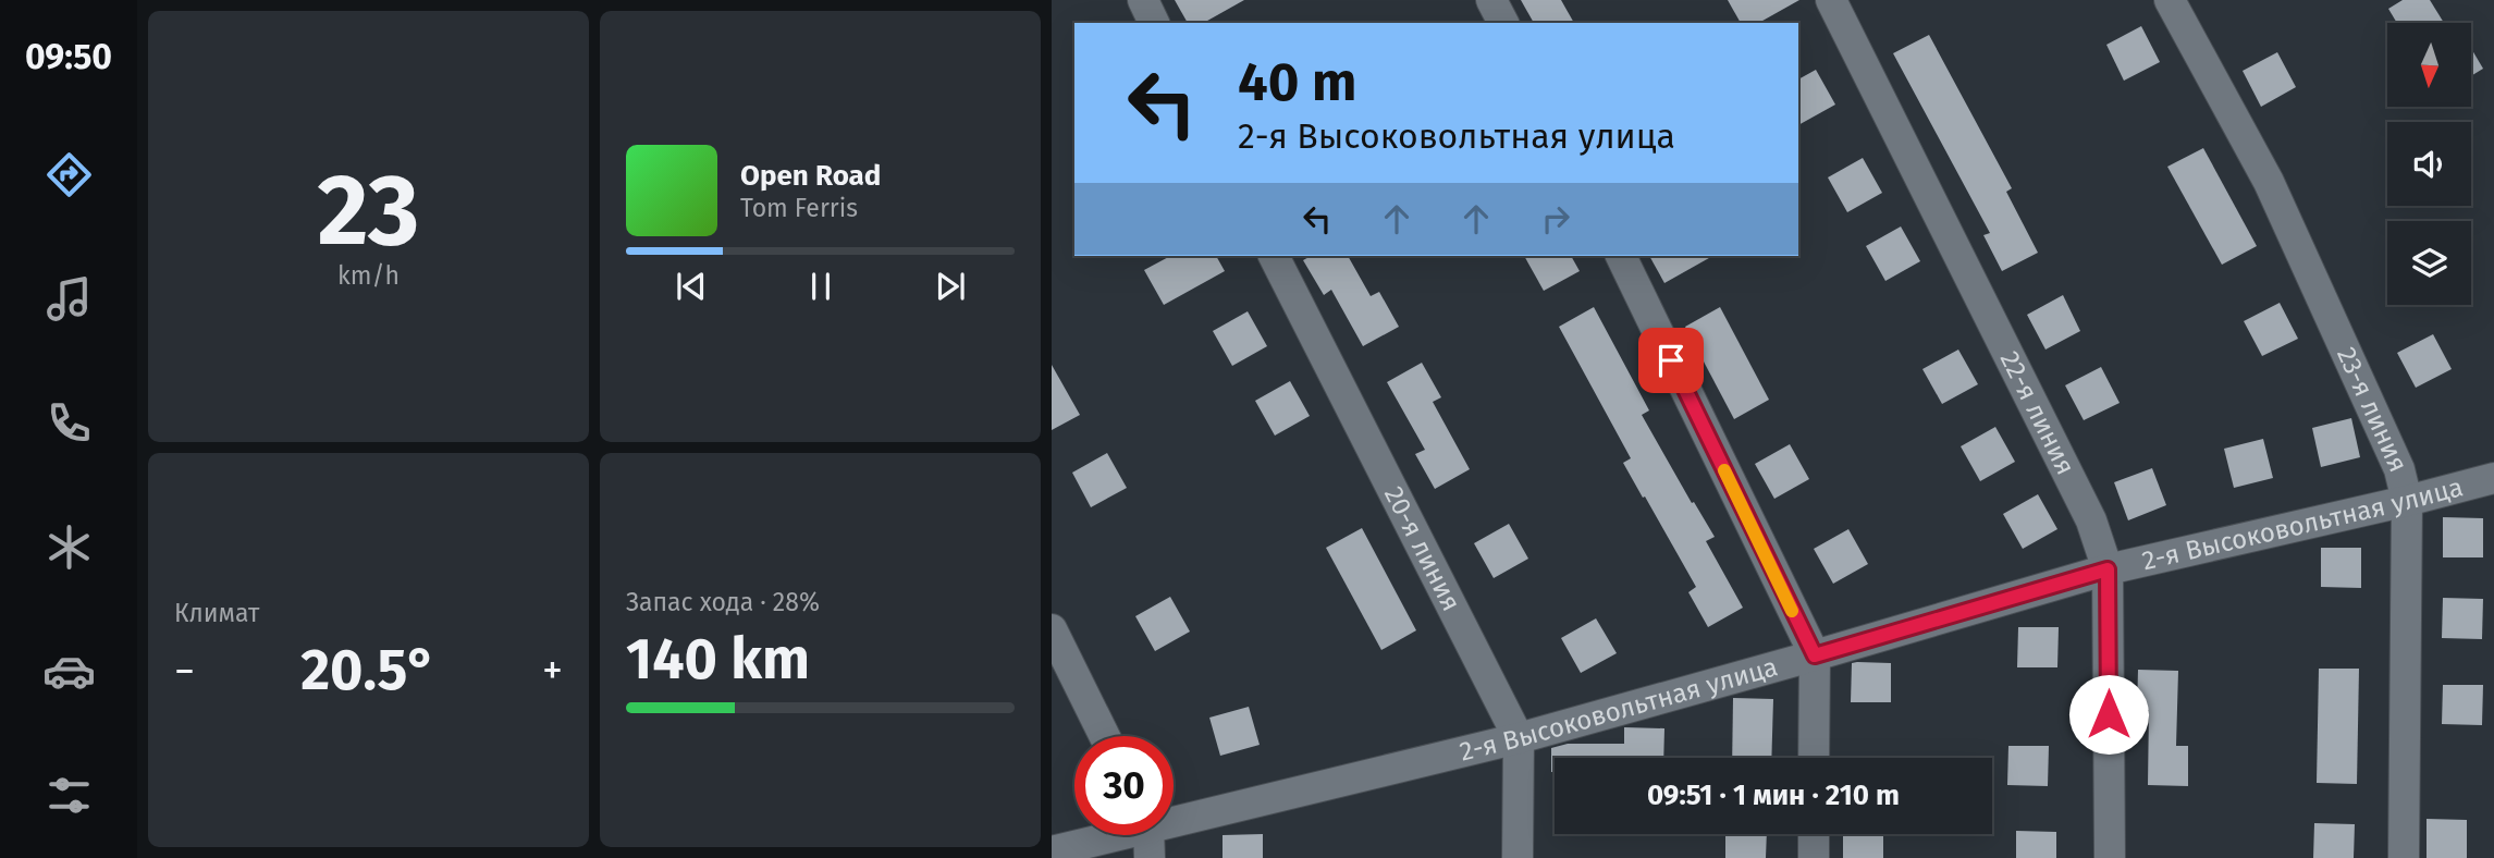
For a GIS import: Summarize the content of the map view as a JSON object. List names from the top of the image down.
{
  "streets": {
    "street": [
      "23-я линия",
      "22-я линия",
      "2-я Высоковольтная улица",
      "20-я линия"
    ]
  },
  "crossings": [
    ["23-я линия", "2-я Высоковольтная улица"],
    ["22-я линия", "2-я Высоковольтная улица"],
    ["2-я Высоковольтная улица", "20-я линия"]
  ],
  "north": "bottom",
  "page": {
    "tabs": "09:50",
    "tile": [
      ["23", "km/h"],
      "Климат",
      ["Запас хода · 28%", "140 km"]
    ],
    "turn": ["40 m", "2-я Высоковольтная улица"],
    "song": ["Open Road", "Tom Ferris"],
    "heat": ["−", "20.5°", "+"],
    "limit": "30",
    "trip": "09:51 · 1 мин · 210 m"
  }
}
